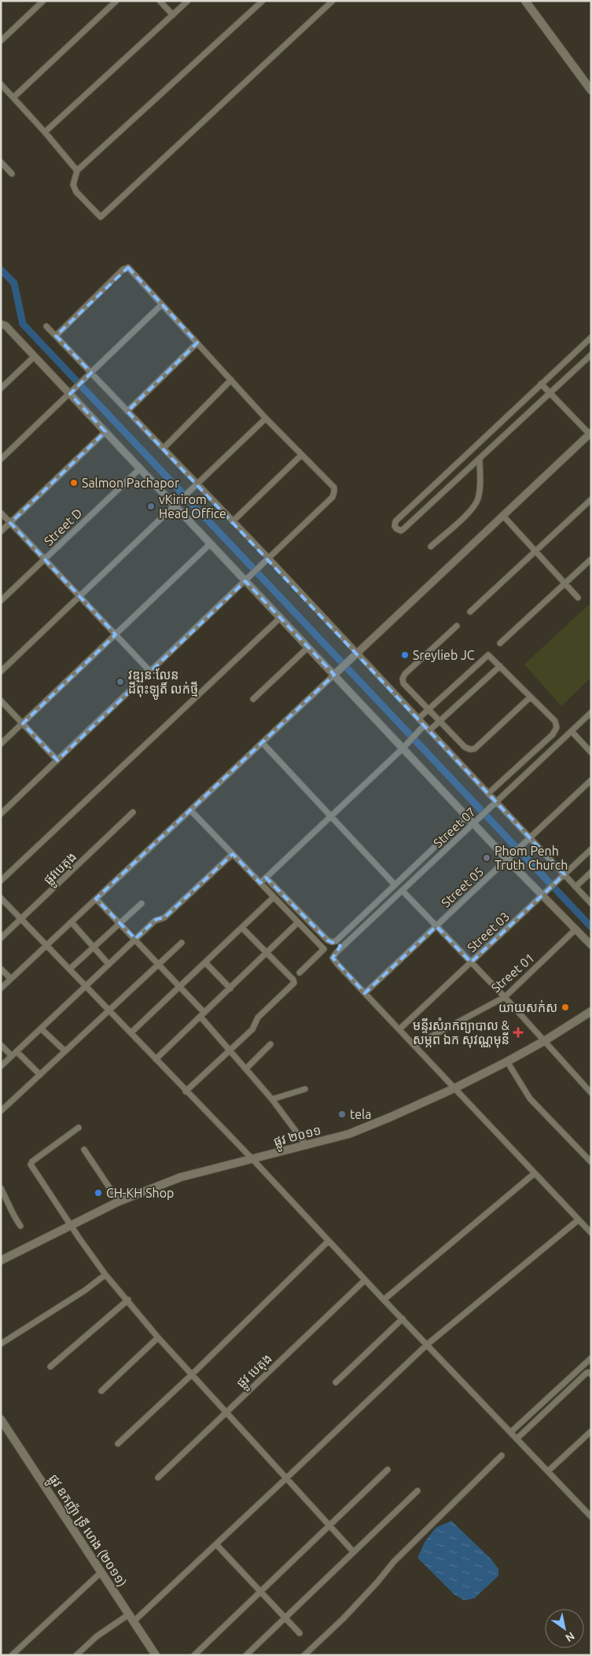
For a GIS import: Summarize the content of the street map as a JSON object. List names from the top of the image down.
{
  "streets": {
    "main road": ["ផ្លូវ ២០១១", "ផ្លូវ ឧកញ៉ា ទ្រី ហេង (២០១១)"],
    "street": [
      "Street D",
      "Street 07",
      "ផ្លូវបេតុង",
      "Street 05",
      "Street 03",
      "Street 01",
      "ផ្លូវ បេតុង"
    ]
  },
  "crossings": [
    ["Street 07", "Street 05"]
  ],
  "places": {
    "other": [
      "Salmon Pachapor",
      "vKirirom Head Office",
      "Sreylieb JC",
      "វឌ្ឍនៈលែន ដីពុះឡូតិ៍ លក់ថ្មី",
      "Phom Penh Truth Church",
      "យាយសក់ស",
      "tela",
      "CH-KH Shop"
    ],
    "health": ["មន្ទីរសំរាកព្យាបាល & សម្ភព ឯក សុវណ្ណមុនី"]
  },
  "north": "bottom right"
}
